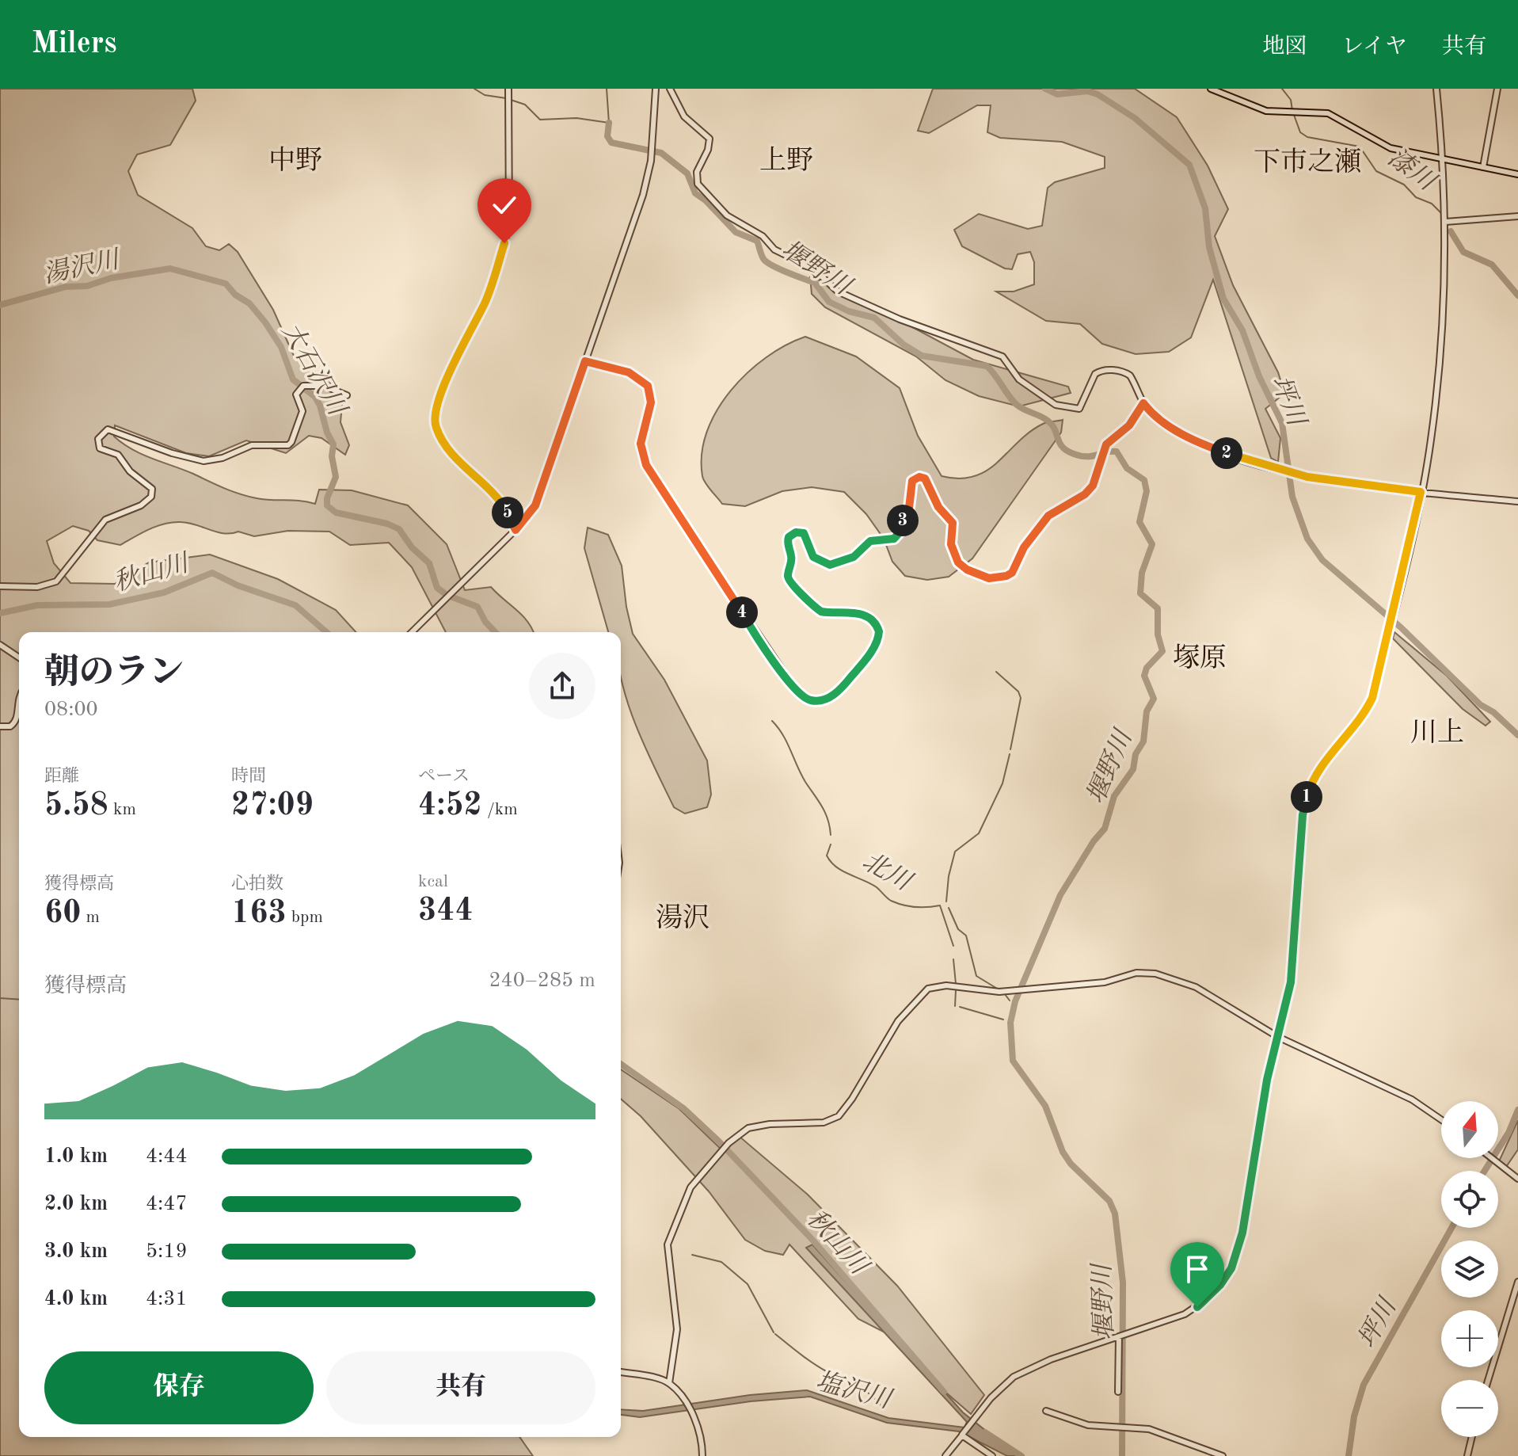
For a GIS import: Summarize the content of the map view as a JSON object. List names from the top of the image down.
{
  "districts": [
    "中野",
    "上野",
    "下市之瀬",
    "塚原",
    "川上",
    "湯沢"
  ],
  "water": [
    "漆川",
    "湯沢川",
    "堰野川",
    "大石沢川",
    "坪川",
    "秋山川",
    "北川",
    "塩沢川"
  ],
  "north": "top",
  "page": {
    "header": "Milers",
    "nav": ["地図", "レイヤ", "共有"],
    "pins": [
      "2",
      "5",
      "3",
      "4",
      "1"
    ],
    "heading": ["朝のラン", "08:00"],
    "stats": [
      ["距離", "5.58 km"],
      ["時間", "27:09"],
      ["ペース", "4:52 /km"],
      ["獲得標高", "60 m"],
      ["心拍数", "163 bpm"],
      ["kcal", "344"]
    ],
    "chart": ["獲得標高", "240–285 m"],
    "map_buttons": ["+", "−"],
    "list": [
      {
        "name": "1.0 km",
        "note": "4:44"
      },
      {
        "name": "2.0 km",
        "note": "4:47"
      },
      {
        "name": "3.0 km",
        "note": "5:19"
      },
      {
        "name": "4.0 km",
        "note": "4:31"
      }
    ],
    "buttons": ["保存", "共有"]
  }
}
